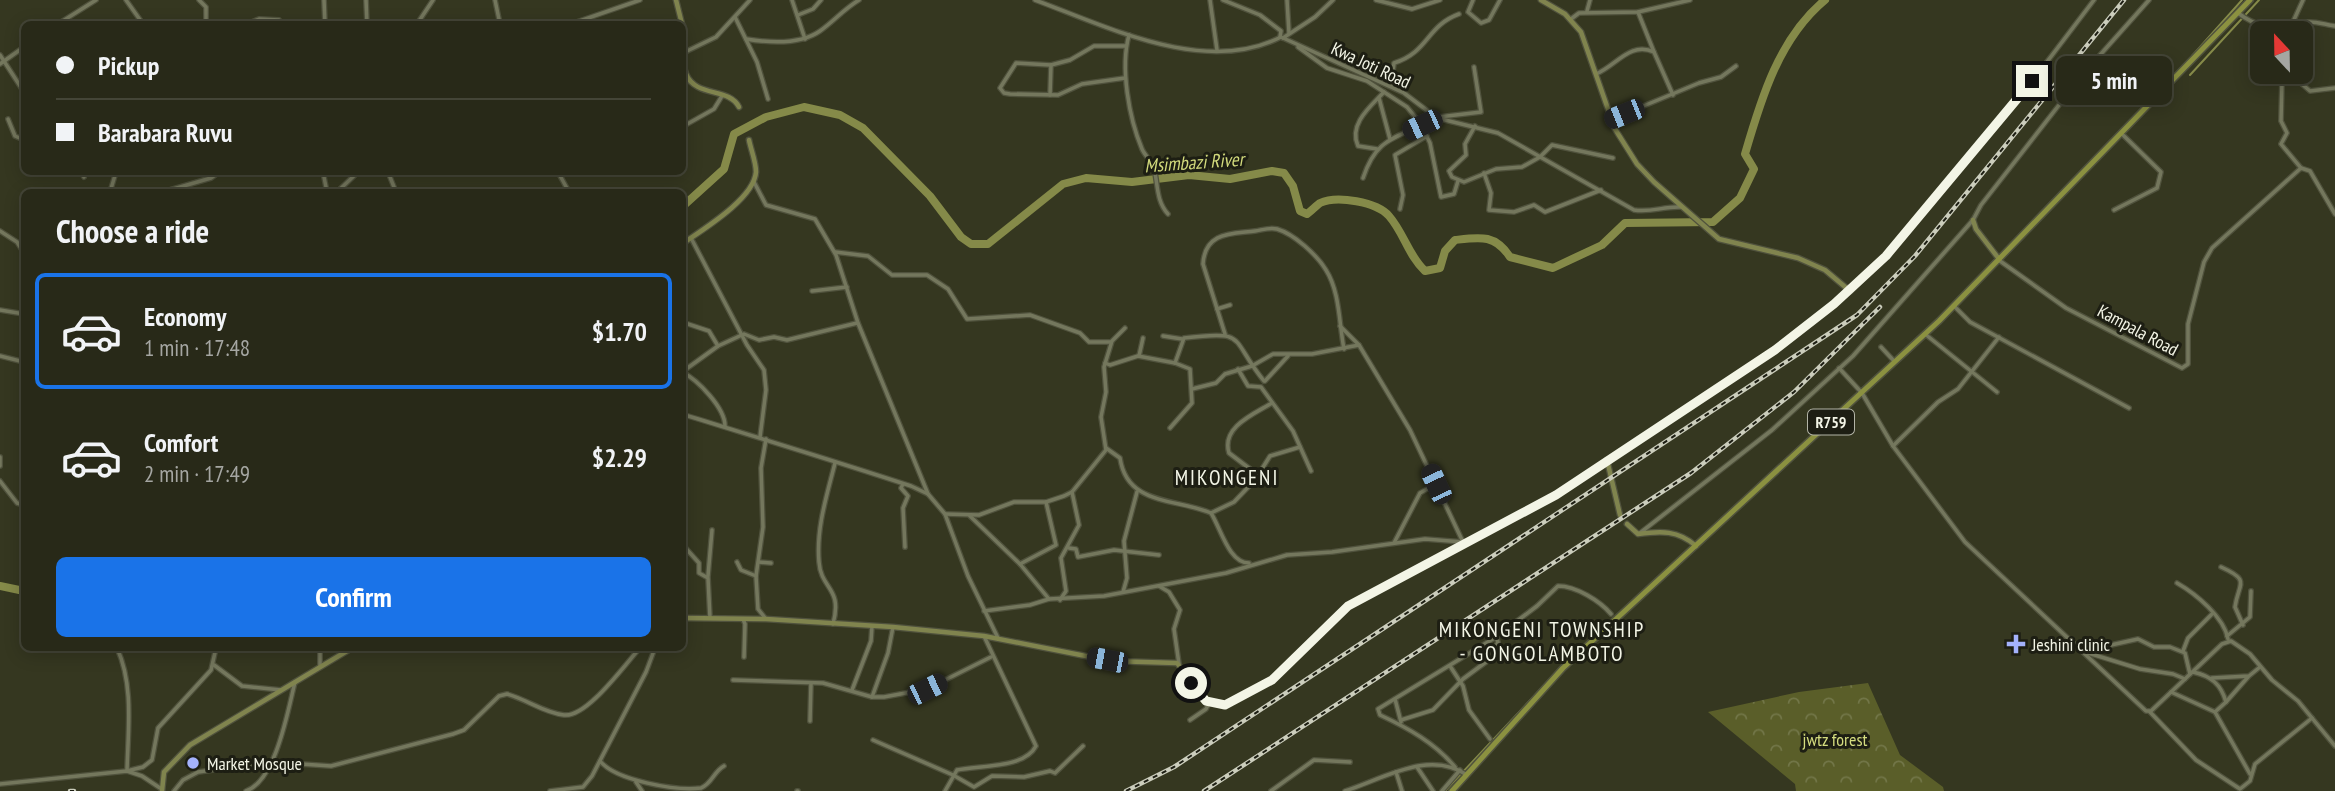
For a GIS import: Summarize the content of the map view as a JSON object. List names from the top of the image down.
{
  "streets": {
    "main road": ["R759"],
    "street": ["Kwa Joti Road", "Kampala Road"]
  },
  "crossings": [
    ["Kampala Road", "R759"]
  ],
  "districts": ["MIKONGENI", "MIKONGENI TOWNSHIP - GONGOLAMBOTO"],
  "water": ["Msimbazi River"],
  "parks": ["jwtz forest"],
  "places": {
    "health": ["Jeshini clinic"],
    "other": ["Market Mosque"]
  },
  "north": "top",
  "page": {
    "banner": ["Pickup", "Barabara Ruvu"],
    "bubble": "5 min",
    "heading": "Choose a ride",
    "list": [
      {
        "name": "Economy",
        "note": "1 min · 17:48",
        "value": "$1.70"
      },
      {
        "name": "Comfort",
        "note": "2 min · 17:49",
        "value": "$2.29"
      }
    ],
    "buttons": "Confirm"
  }
}
